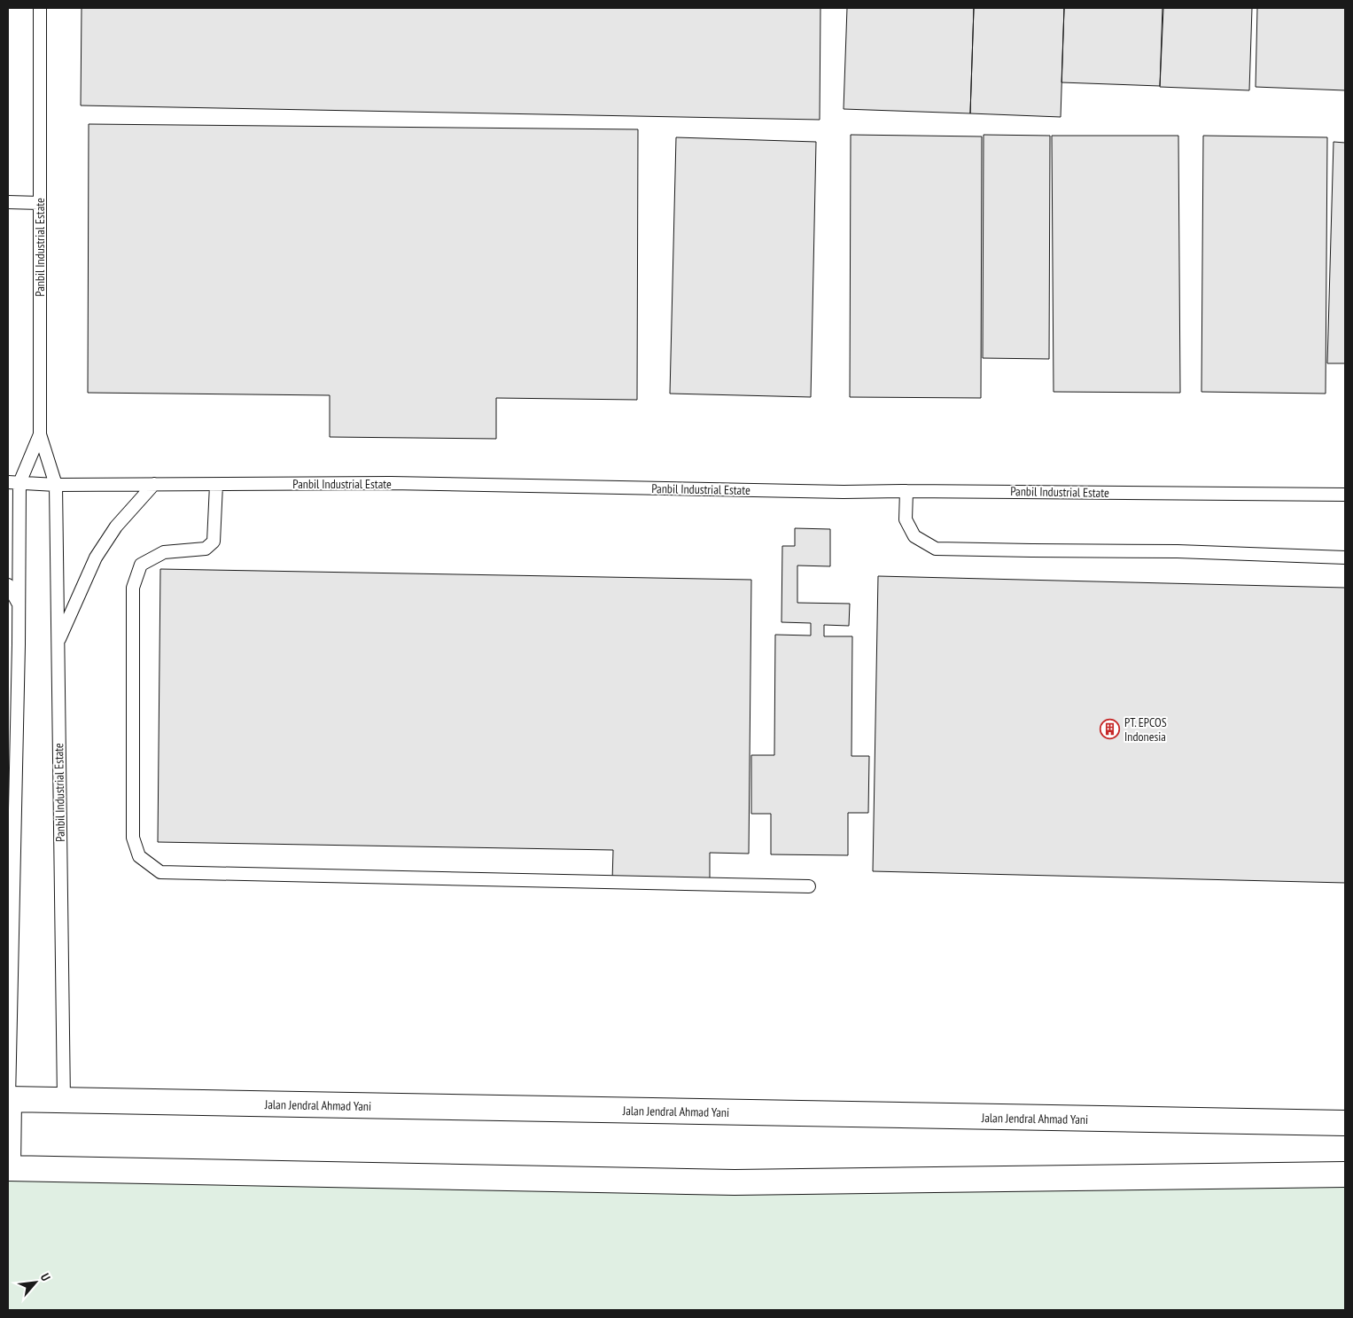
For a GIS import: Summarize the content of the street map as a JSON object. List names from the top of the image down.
{
  "streets": {
    "highway": ["Jalan Jendral Ahmad Yani"],
    "lane": ["Panbil Industrial Estate"]
  },
  "crossings": [
    ["Panbil Industrial Estate", "Jalan Jendral Ahmad Yani"]
  ],
  "places": {
    "building": ["PT. EPCOS Indonesia"]
  },
  "north": "top right"
}
